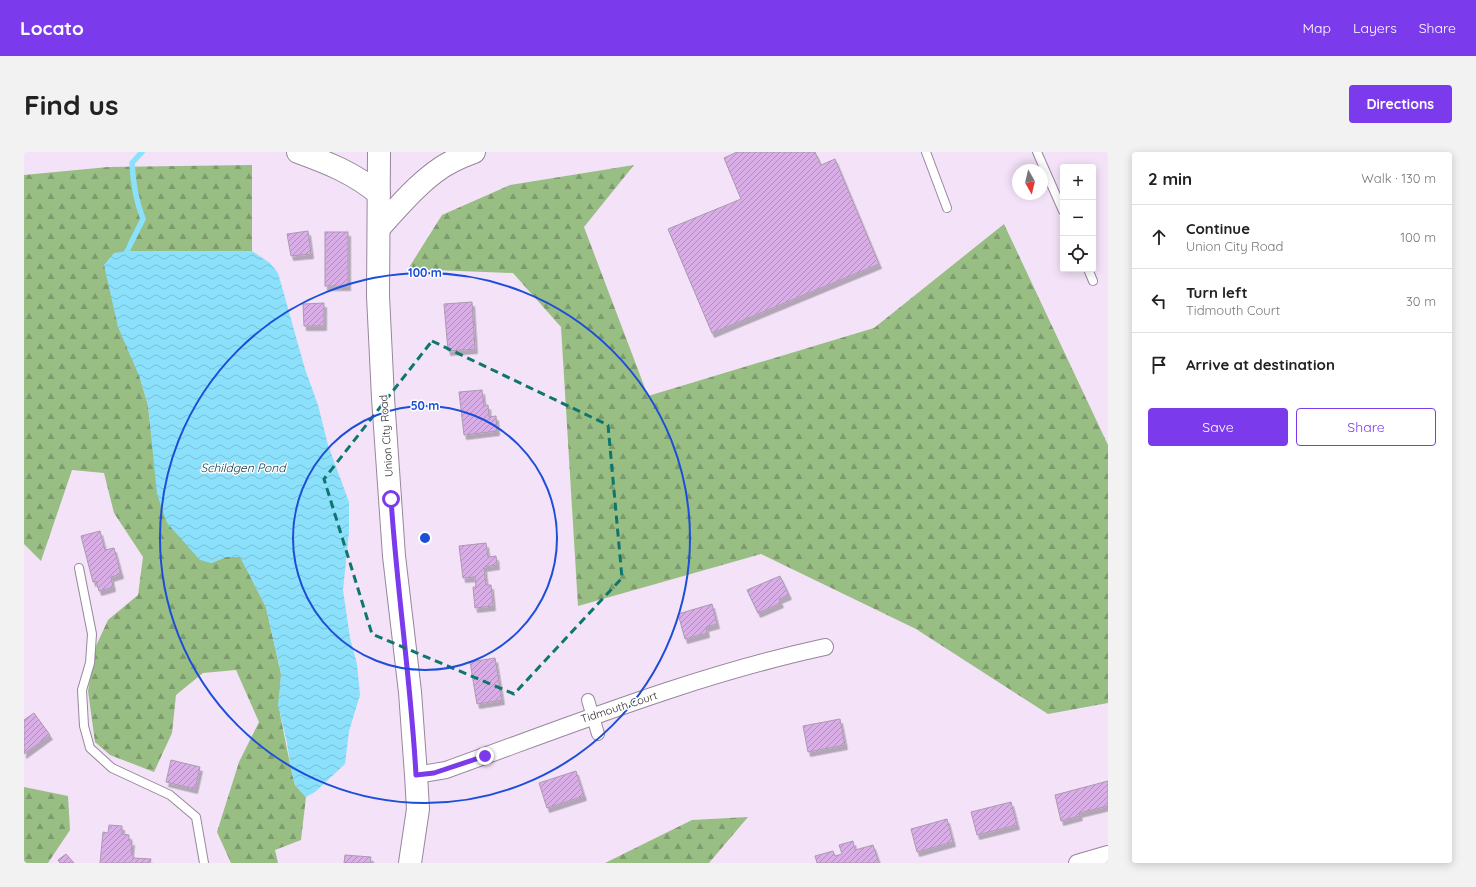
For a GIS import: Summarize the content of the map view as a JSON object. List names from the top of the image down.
{
  "streets": {
    "main road": ["Union City Road"],
    "street": ["Tidmouth Court"]
  },
  "crossings": [
    ["Union City Road", "Tidmouth Court"]
  ],
  "water": ["Schildgen Pond"],
  "north": "bottom",
  "page": {
    "header": "Locato",
    "nav": ["Map", "Layers", "Share"],
    "buttons": [
      "Directions",
      ["Save", "Share"]
    ],
    "title": "Find us",
    "heading": ["2 min", "Walk · 130 m"],
    "map_buttons": ["+", "−"],
    "list": [
      ["Continue", "Union City Road", "100 m"],
      ["Turn left", "Tidmouth Court", "30 m"],
      "Arrive at destination"
    ]
  },
  "rings": ["100 m", "50 m"]
}
